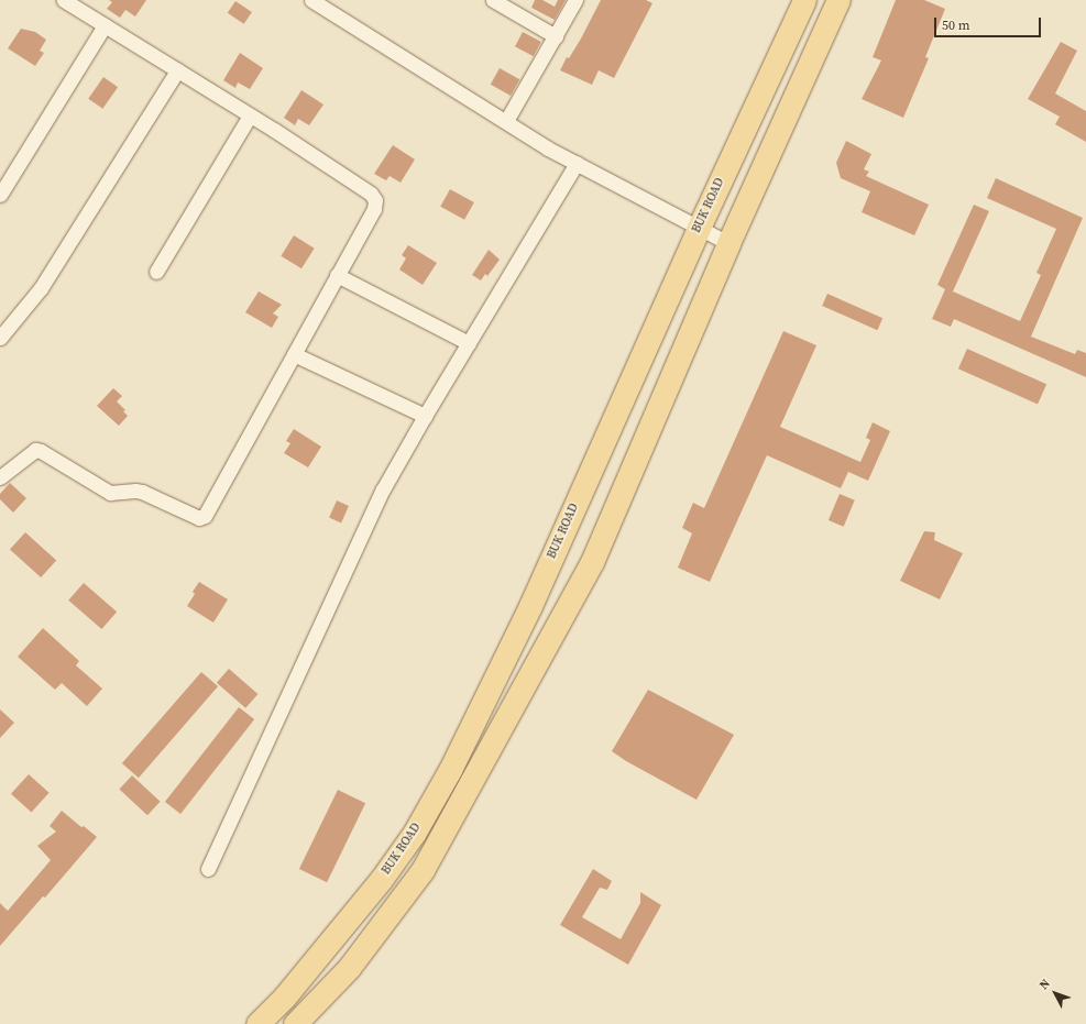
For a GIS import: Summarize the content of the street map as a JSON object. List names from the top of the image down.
{
  "streets": {
    "main road": ["BUK ROAD"]
  },
  "scale_bar": "50 m",
  "north": "top left"
}
